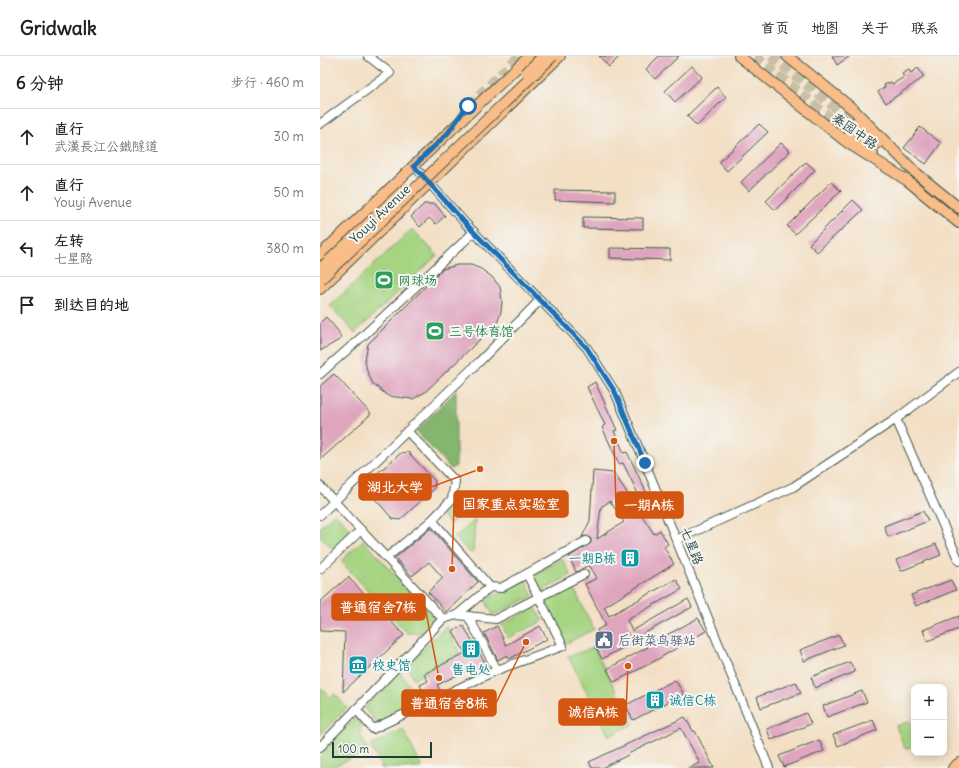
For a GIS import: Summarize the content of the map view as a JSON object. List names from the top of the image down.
{
  "streets": {
    "main road": ["秦园中路", "Youyi Avenue"],
    "street": ["七星路"]
  },
  "crossings": [
    ["Youyi Avenue", "七星路"]
  ],
  "places": {
    "sports": ["网球场", "三号体育馆"],
    "other": [
      "一期A栋",
      "湖北大学",
      "国家重点实验室",
      "普通宿舍8栋",
      "诚信A栋",
      "普通宿舍7栋"
    ],
    "building": ["一期B栋", "售电处", "诚信C栋"],
    "public building": ["后街菜鸟驿站"],
    "museum": ["校史馆"]
  },
  "scale_bar": "100 m",
  "page": {
    "header": "Gridwalk",
    "nav": [
      "首页",
      "地图",
      "关于",
      "联系"
    ],
    "heading": ["6 分钟", "步行 · 460 m"],
    "list": [
      ["直行", "武漢長江公鐵隧道", "30 m"],
      ["直行", "Youyi Avenue", "50 m"],
      ["左转", "七星路", "380 m"],
      "到达目的地"
    ],
    "map_buttons": ["+", "−"],
    "scale": "100 m"
  }
}
